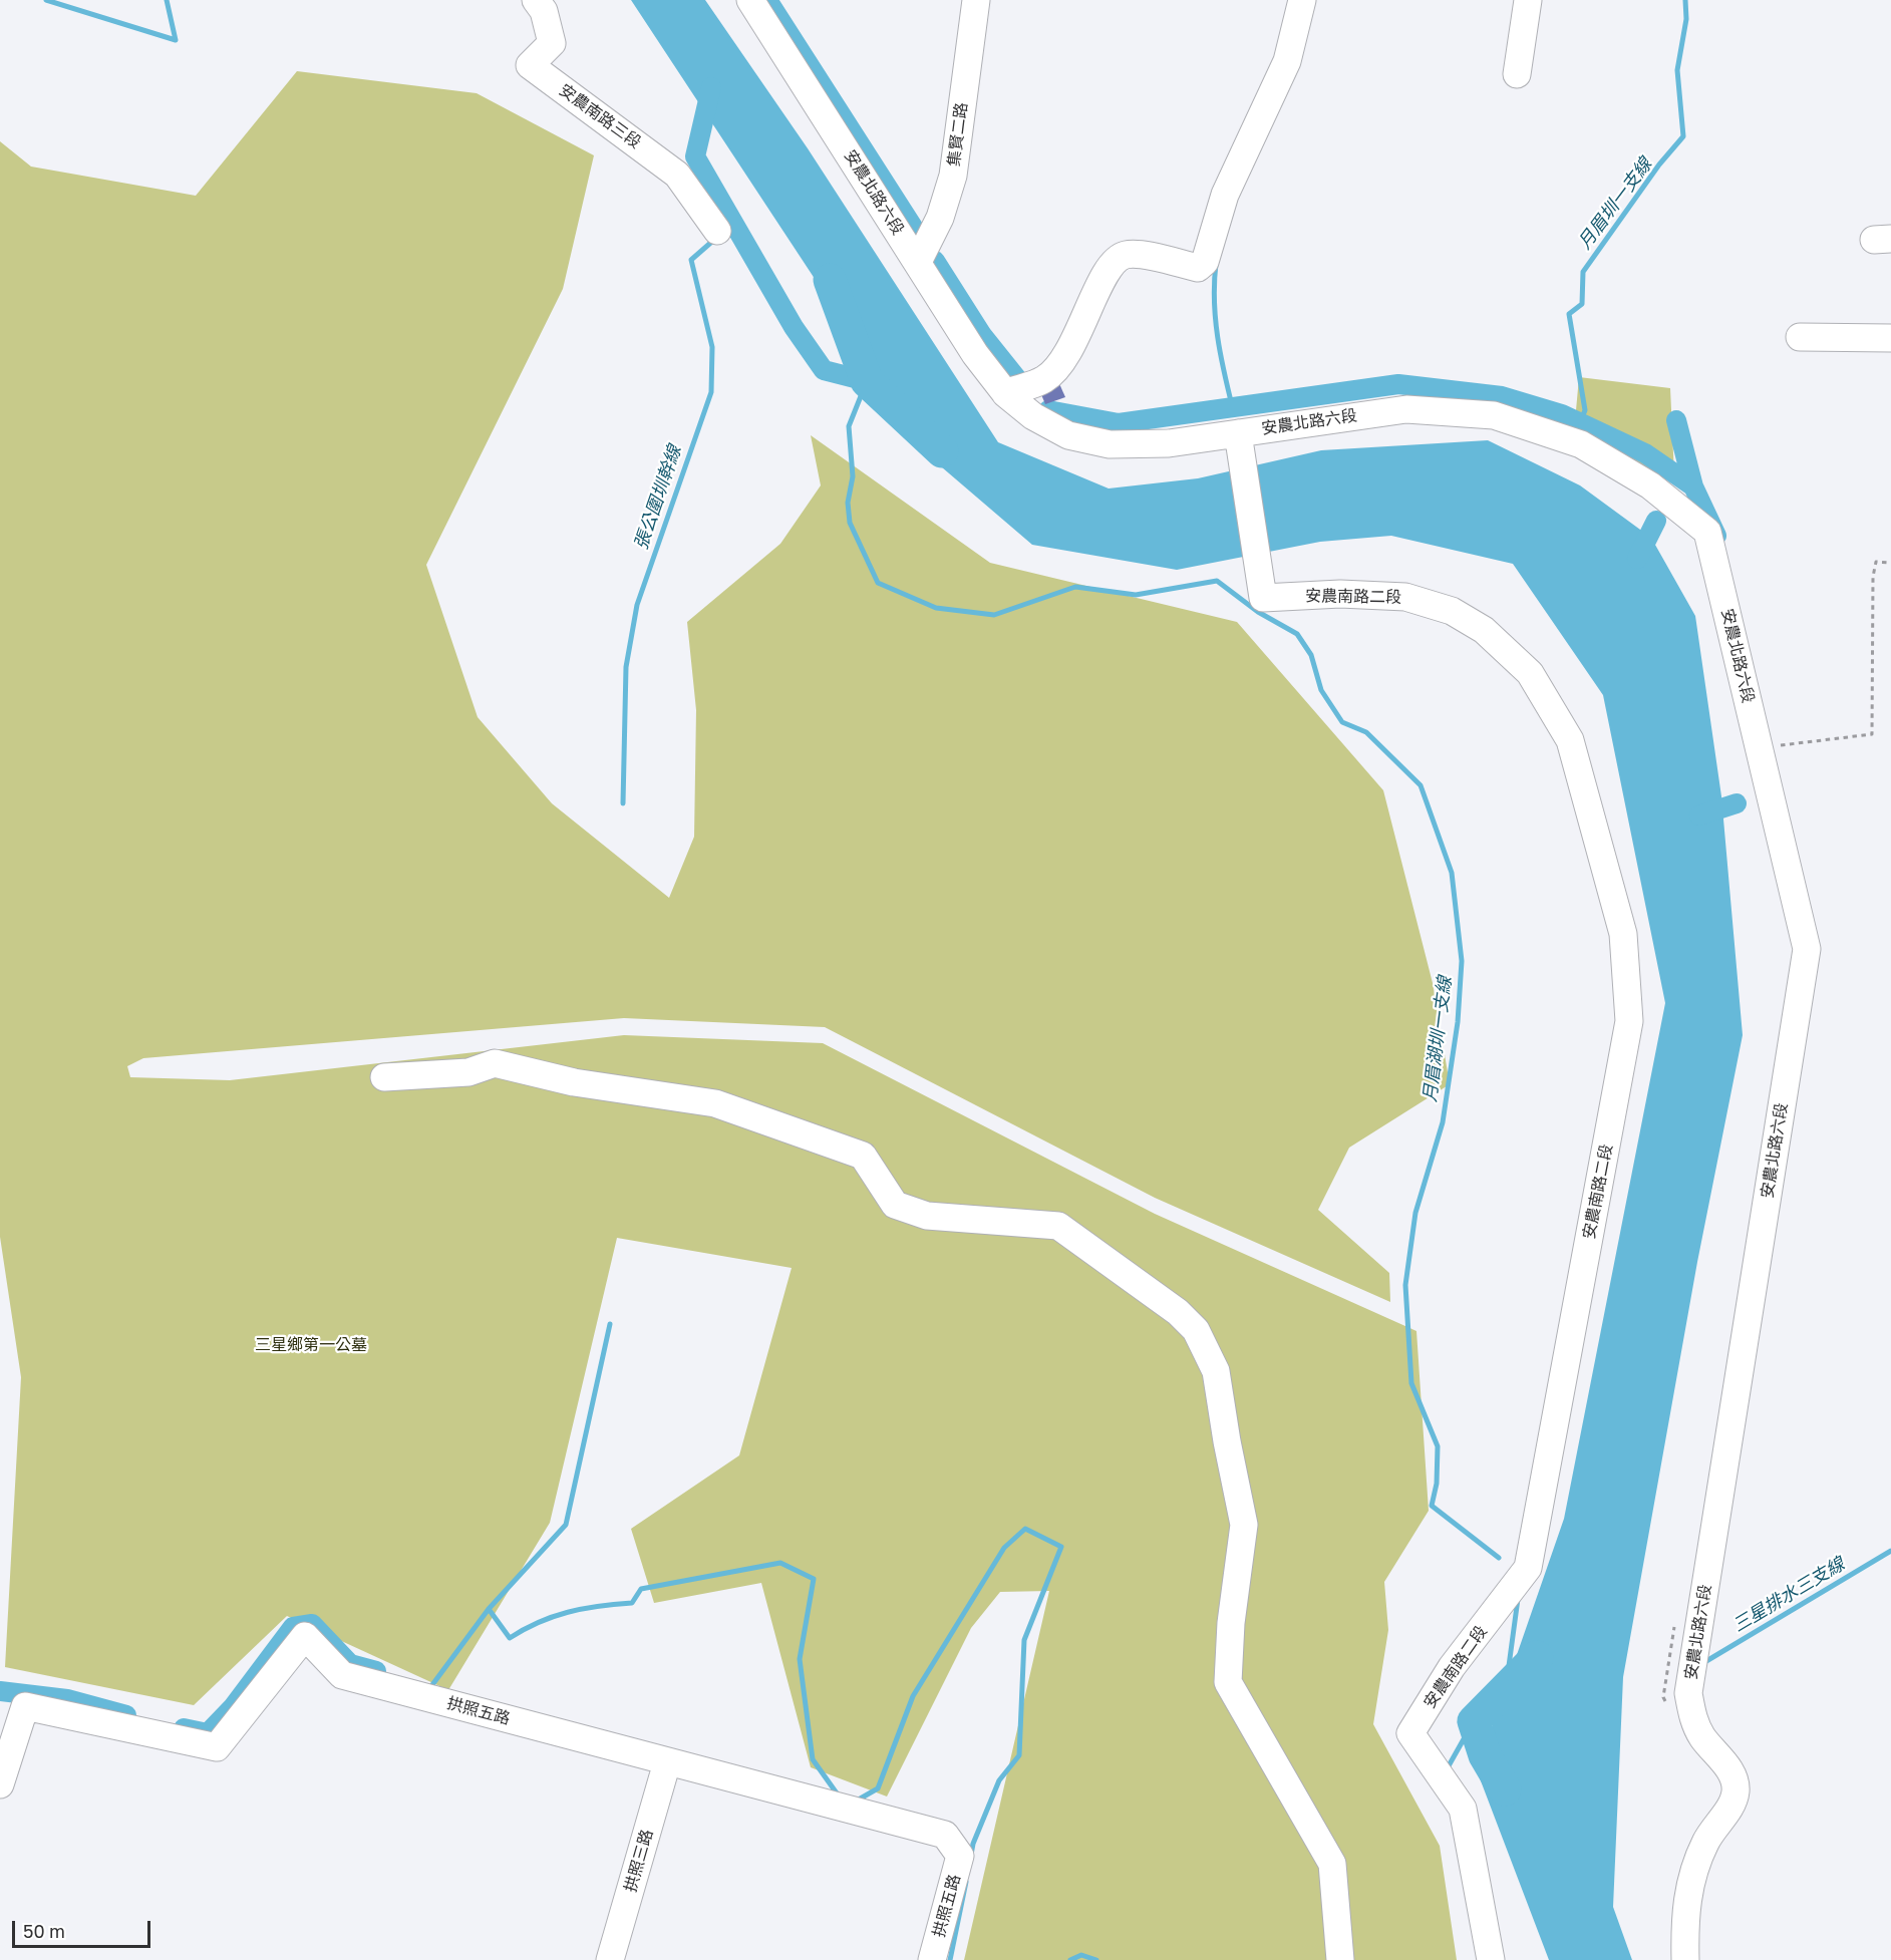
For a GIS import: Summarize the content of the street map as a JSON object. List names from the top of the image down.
{
  "streets": {
    "lane": [
      "安農南路三段",
      "集賢二路",
      "安農北路六段",
      "安農南路二段",
      "拱照五路",
      "拱照三路"
    ]
  },
  "crossings": [
    ["集賢二路", "安農北路六段"],
    ["安農北路六段", "安農南路二段"],
    ["拱照五路", "拱照三路"]
  ],
  "water": [
    "月眉圳一支線",
    "張公圍圳幹線",
    "月眉湖圳一支線",
    "三星排水三支線"
  ],
  "parks": ["三星鄉第一公墓"],
  "scale_bar": "50 m"
}
